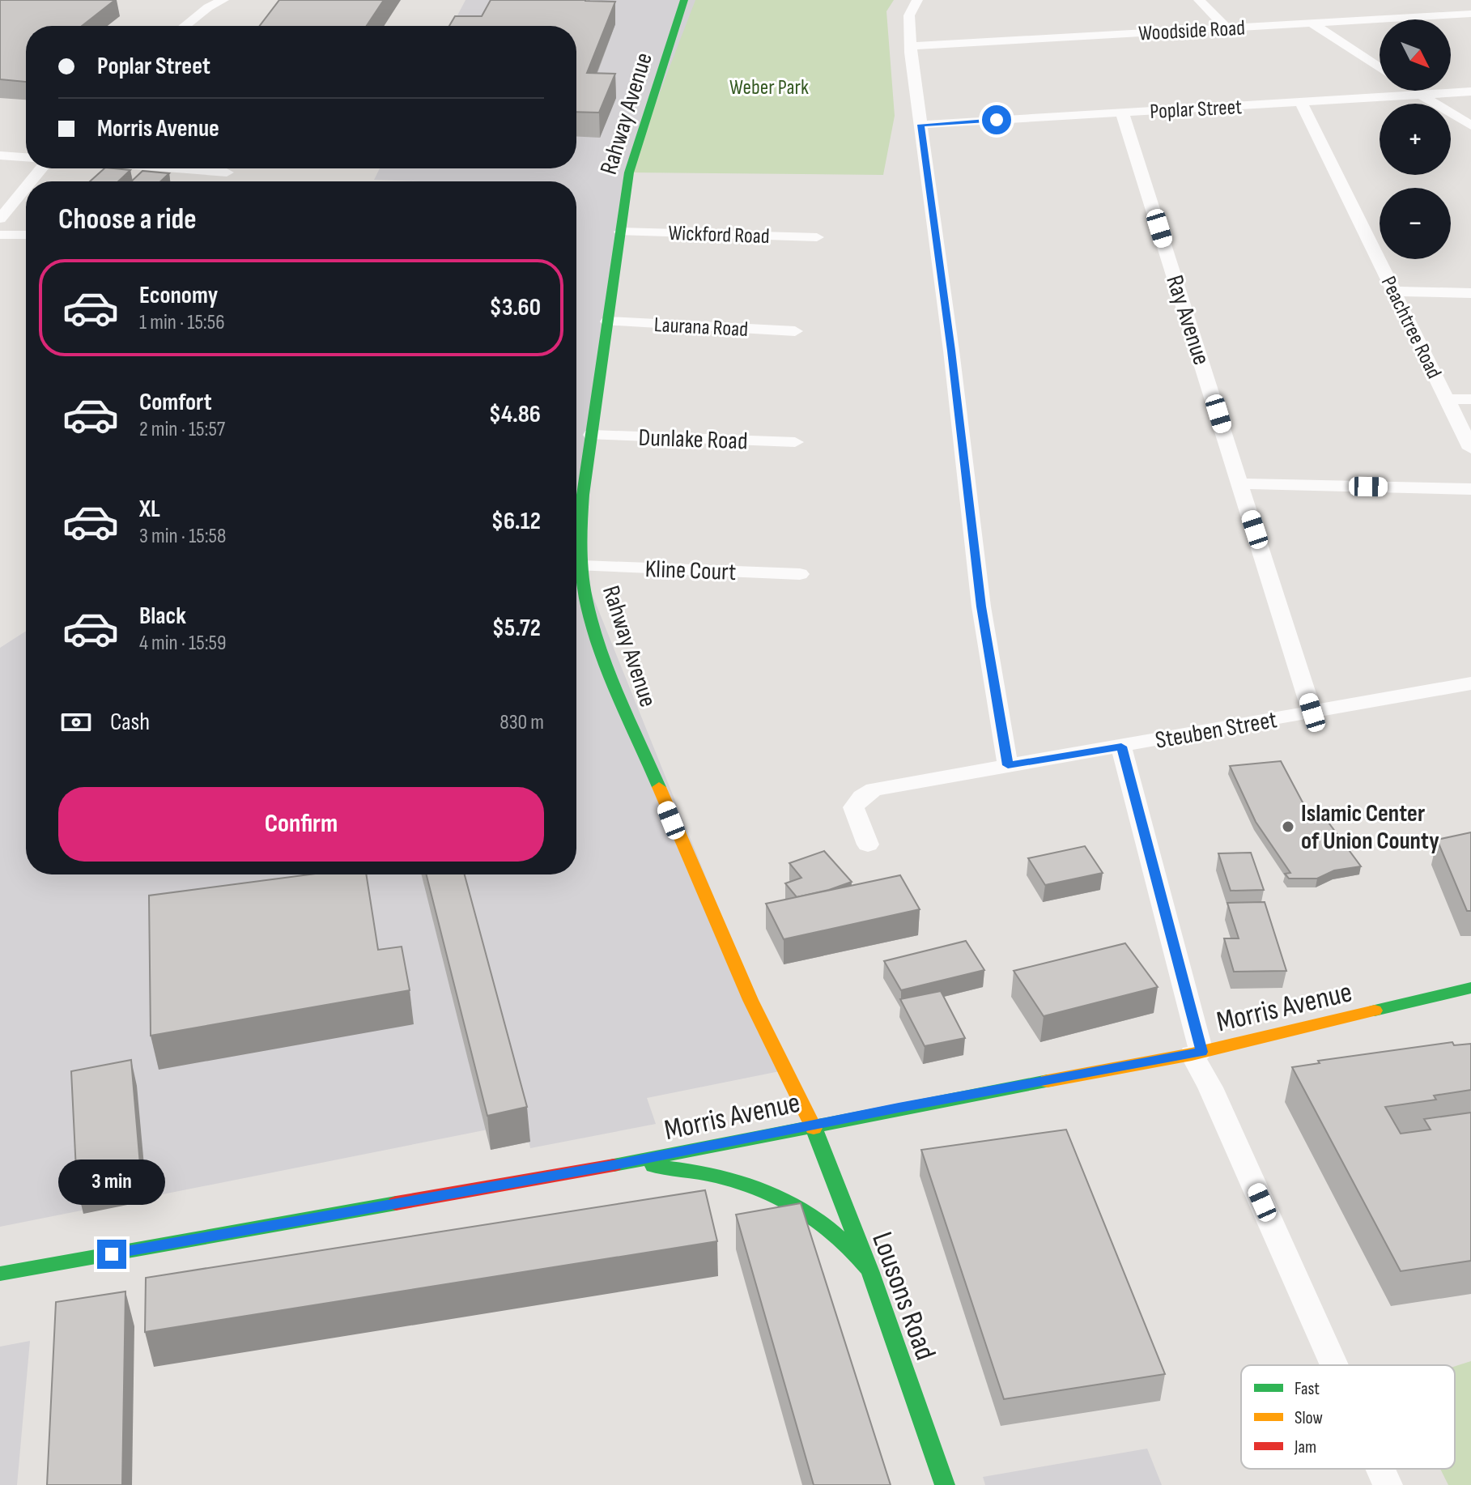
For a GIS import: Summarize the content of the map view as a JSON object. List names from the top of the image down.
{
  "streets": {
    "street": [
      "Woodside Road",
      "Poplar Street",
      "Rahway Avenue",
      "Wickford Road",
      "Ray Avenue",
      "Laurana Road",
      "Peachtree Road",
      "Dunlake Road",
      "Kline Court",
      "Steuben Street",
      "Morris Avenue",
      "Lousons Road"
    ]
  },
  "crossings": [
    ["Poplar Street", "Ray Avenue"],
    ["Poplar Street", "Peachtree Road"],
    ["Rahway Avenue", "Wickford Road"],
    ["Rahway Avenue", "Laurana Road"],
    ["Rahway Avenue", "Dunlake Road"],
    ["Rahway Avenue", "Kline Court"],
    ["Rahway Avenue", "Morris Avenue"],
    ["Rahway Avenue", "Lousons Road"],
    ["Ray Avenue", "Steuben Street"],
    ["Morris Avenue", "Lousons Road"]
  ],
  "parks": ["Weber Park"],
  "places": ["Islamic Center of Union County"],
  "legend": ["Fast", "Slow", "Jam"],
  "north": "bottom right",
  "page": {
    "map_buttons": ["+", "−"],
    "banner": ["Poplar Street", "Morris Avenue"],
    "heading": "Choose a ride",
    "list": [
      {
        "name": "Economy",
        "note": "1 min · 15:56",
        "value": "$3.60"
      },
      {
        "name": "Comfort",
        "note": "2 min · 15:57",
        "value": "$4.86"
      },
      {
        "name": "XL",
        "note": "3 min · 15:58",
        "value": "$6.12"
      },
      {
        "name": "Black",
        "note": "4 min · 15:59",
        "value": "$5.72"
      }
    ],
    "pay": ["Cash", "830 m"],
    "buttons": "Confirm",
    "bubble": "3 min"
  }
}
